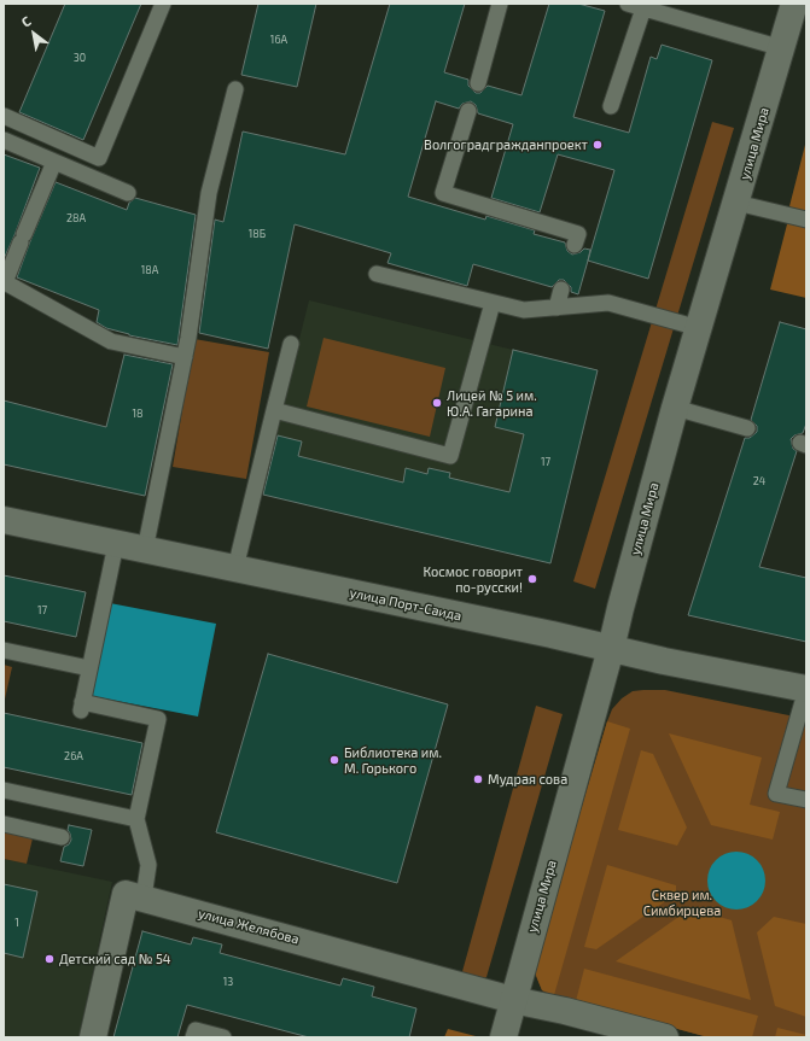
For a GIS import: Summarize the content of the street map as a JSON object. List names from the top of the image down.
{
  "streets": {
    "street": ["улица Мира", "улица Порт-Саида", "улица Желябова"]
  },
  "crossings": [
    ["улица Мира", "улица Порт-Саида"],
    ["улица Мира", "улица Желябова"]
  ],
  "parks": ["Сквер им. Симбирцева"],
  "places": [
    "Волгоградгражданпроект",
    "Лицей № 5 им. Ю.А. Гагарина",
    "Космос говорит по-русски!",
    "Библиотека им. М. Горького",
    "Мудрая сова",
    "Детский сад № 54"
  ],
  "house_numbers": [
    "16А",
    "30",
    "28А",
    "18Б",
    "18А",
    "18",
    "17",
    "24",
    "17",
    "26А",
    "1",
    "13"
  ],
  "north": "top left"
}
